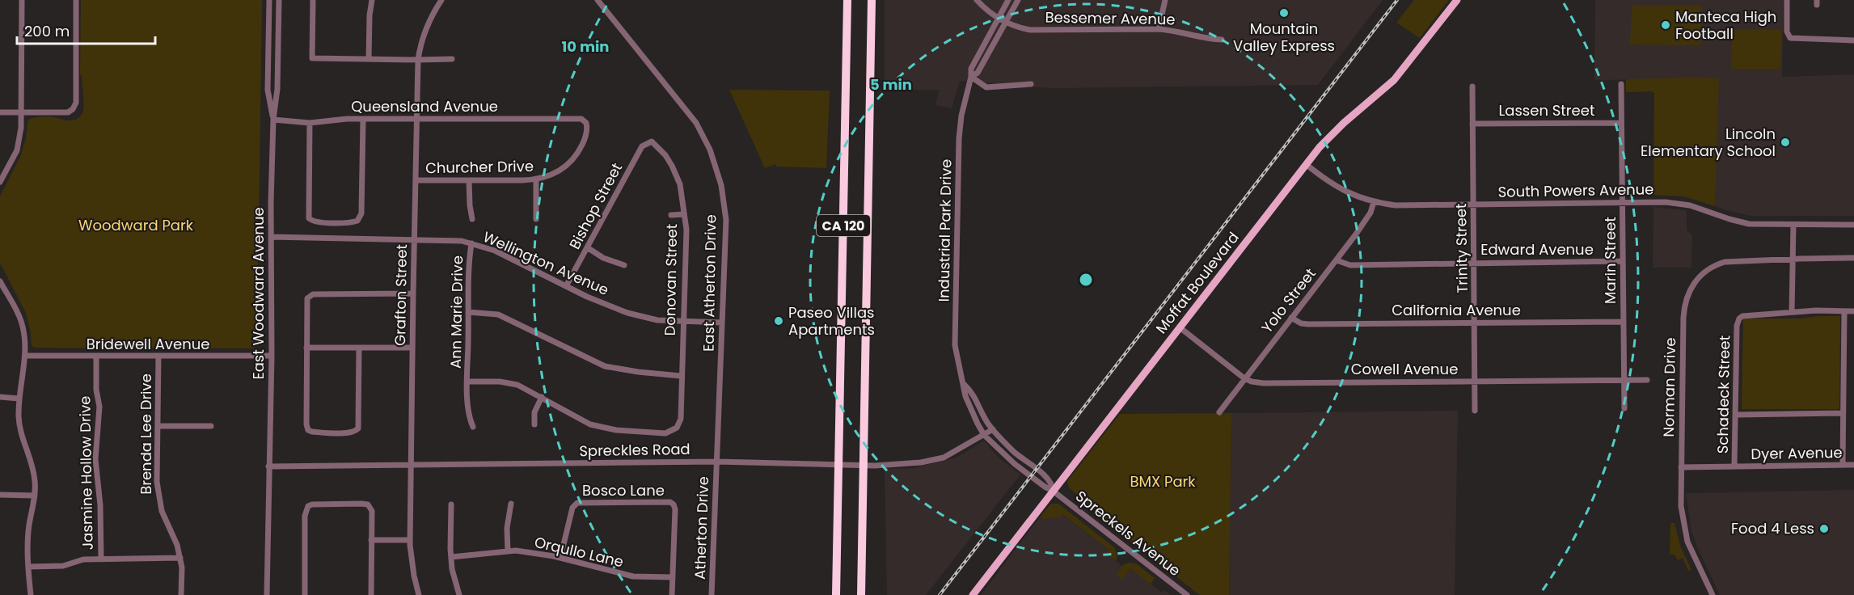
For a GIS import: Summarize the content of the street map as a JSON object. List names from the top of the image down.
{
  "streets": {
    "highway": ["CA 120"],
    "main road": ["Moffat Boulevard"],
    "street": [
      "Bessemer Avenue",
      "Queensland Avenue",
      "Lassen Street",
      "Churcher Drive",
      "South Powers Avenue",
      "Bishop Street",
      "Industrial Park Drive",
      "Trinity Street",
      "Edward Avenue",
      "Marin Street",
      "Wellington Avenue",
      "Donovan Street",
      "East Atherton Drive",
      "East Woodward Avenue",
      "Grafton Street",
      "Yolo Street",
      "California Avenue",
      "Ann Marie Drive",
      "Bridewell Avenue",
      "Cowell Avenue",
      "Norman Drive",
      "Schadeck Street",
      "Brenda Lee Drive",
      "Spreckles Road",
      "Dyer Avenue",
      "Jasmine Hollow Drive",
      "Bosco Lane",
      "Atherton Drive",
      "Spreckels Avenue",
      "Orqullo Lane"
    ]
  },
  "crossings": [
    ["Bessemer Avenue", "Industrial Park Drive"],
    ["Queensland Avenue", "Churcher Drive"],
    ["Queensland Avenue", "East Woodward Avenue"],
    ["Queensland Avenue", "Grafton Street"],
    ["Lassen Street", "Trinity Street"],
    ["Lassen Street", "Marin Street"],
    ["Churcher Drive", "Grafton Street"],
    ["South Powers Avenue", "Trinity Street"],
    ["South Powers Avenue", "Marin Street"],
    ["South Powers Avenue", "Moffat Boulevard"],
    ["South Powers Avenue", "Yolo Street"],
    ["Bishop Street", "Wellington Avenue"],
    ["Bishop Street", "Donovan Street"],
    ["Industrial Park Drive", "Moffat Boulevard"],
    ["Industrial Park Drive", "Spreckles Road"],
    ["Industrial Park Drive", "Spreckels Avenue"],
    ["Trinity Street", "Edward Avenue"],
    ["Trinity Street", "California Avenue"],
    ["Trinity Street", "Cowell Avenue"],
    ["Edward Avenue", "Marin Street"],
    ["Edward Avenue", "Yolo Street"],
    ["Marin Street", "California Avenue"],
    ["Marin Street", "Cowell Avenue"],
    ["Wellington Avenue", "Donovan Street"],
    ["Wellington Avenue", "East Atherton Drive"],
    ["Wellington Avenue", "East Woodward Avenue"],
    ["Wellington Avenue", "Grafton Street"],
    ["Wellington Avenue", "Ann Marie Drive"],
    ["East Atherton Drive", "Spreckles Road"],
    ["East Atherton Drive", "Atherton Drive"],
    ["Moffat Boulevard", "Cowell Avenue"],
    ["Moffat Boulevard", "Spreckels Avenue"],
    ["East Woodward Avenue", "Bridewell Avenue"],
    ["East Woodward Avenue", "Spreckles Road"],
    ["Grafton Street", "Spreckles Road"],
    ["Yolo Street", "California Avenue"],
    ["Yolo Street", "Cowell Avenue"],
    ["Bridewell Avenue", "Brenda Lee Drive"],
    ["Bridewell Avenue", "Jasmine Hollow Drive"],
    ["Norman Drive", "Dyer Avenue"],
    ["Schadeck Street", "Dyer Avenue"],
    ["Spreckles Road", "Atherton Drive"],
    ["Bosco Lane", "Orqullo Lane"]
  ],
  "parks": ["Woodward Park", "BMX Park"],
  "places": [
    "Mountain Valley Express",
    "Manteca High Football",
    "Lincoln Elementary School",
    "Paseo Villas Apartments",
    "Food 4 Less"
  ],
  "scale_bar": "200 m",
  "rings": ["10 min", "5 min"]
}
